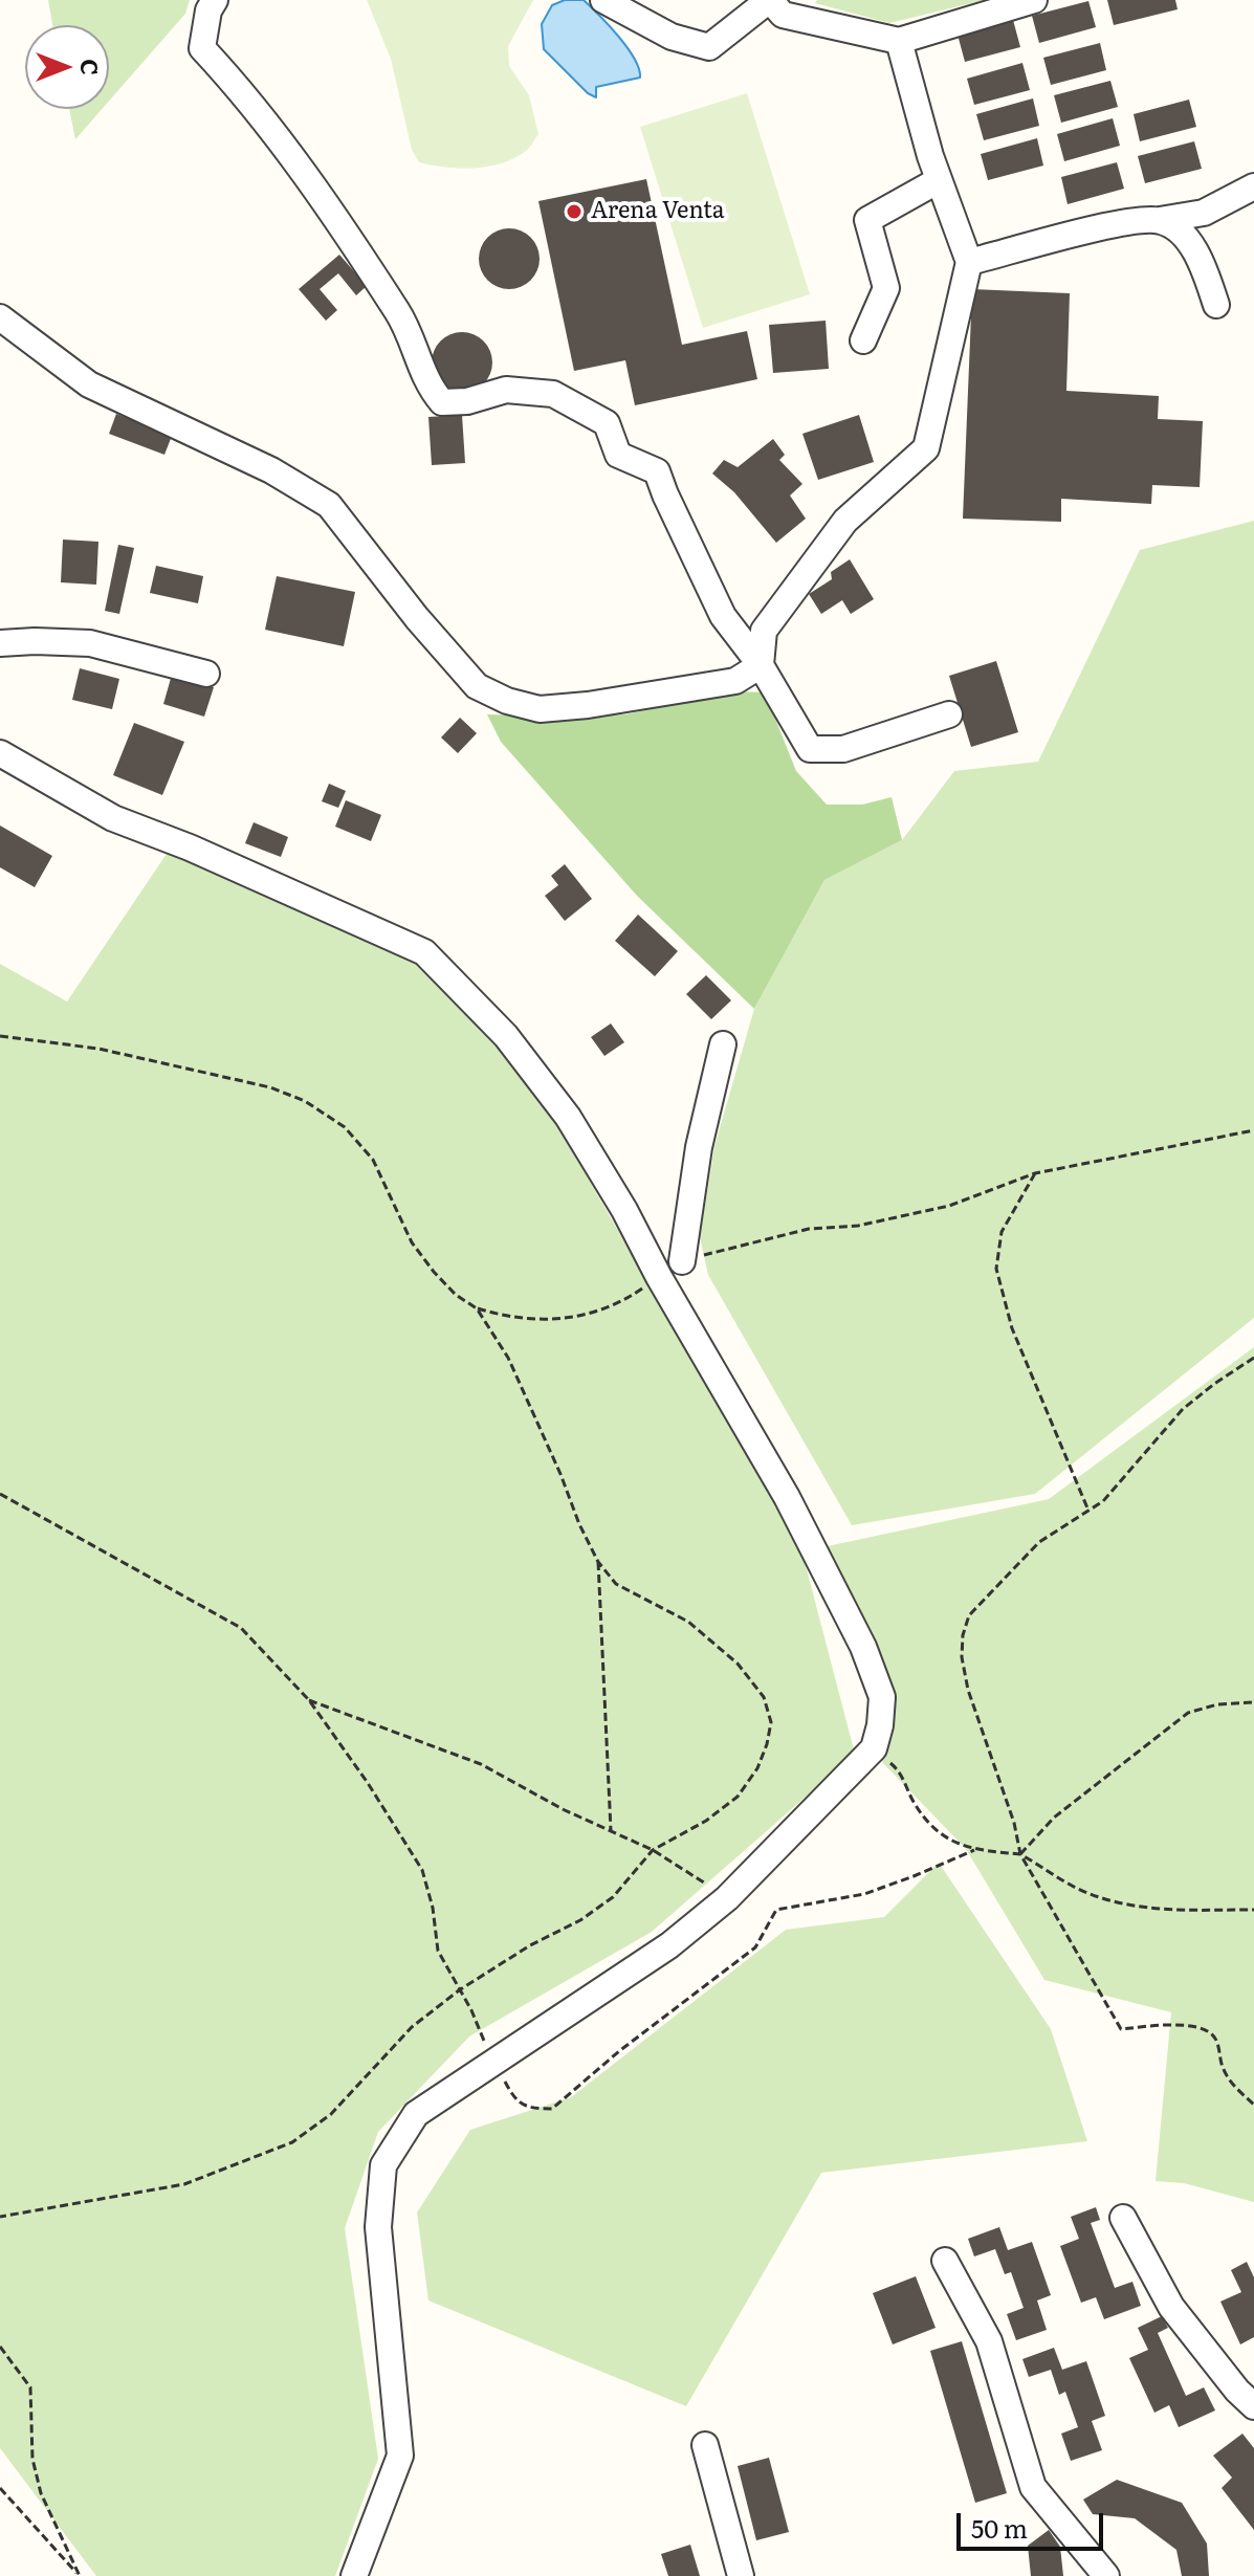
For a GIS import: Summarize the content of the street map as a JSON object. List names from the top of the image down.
{
  "places": ["Arena Venta"],
  "scale_bar": "50 m",
  "north": "right"
}
